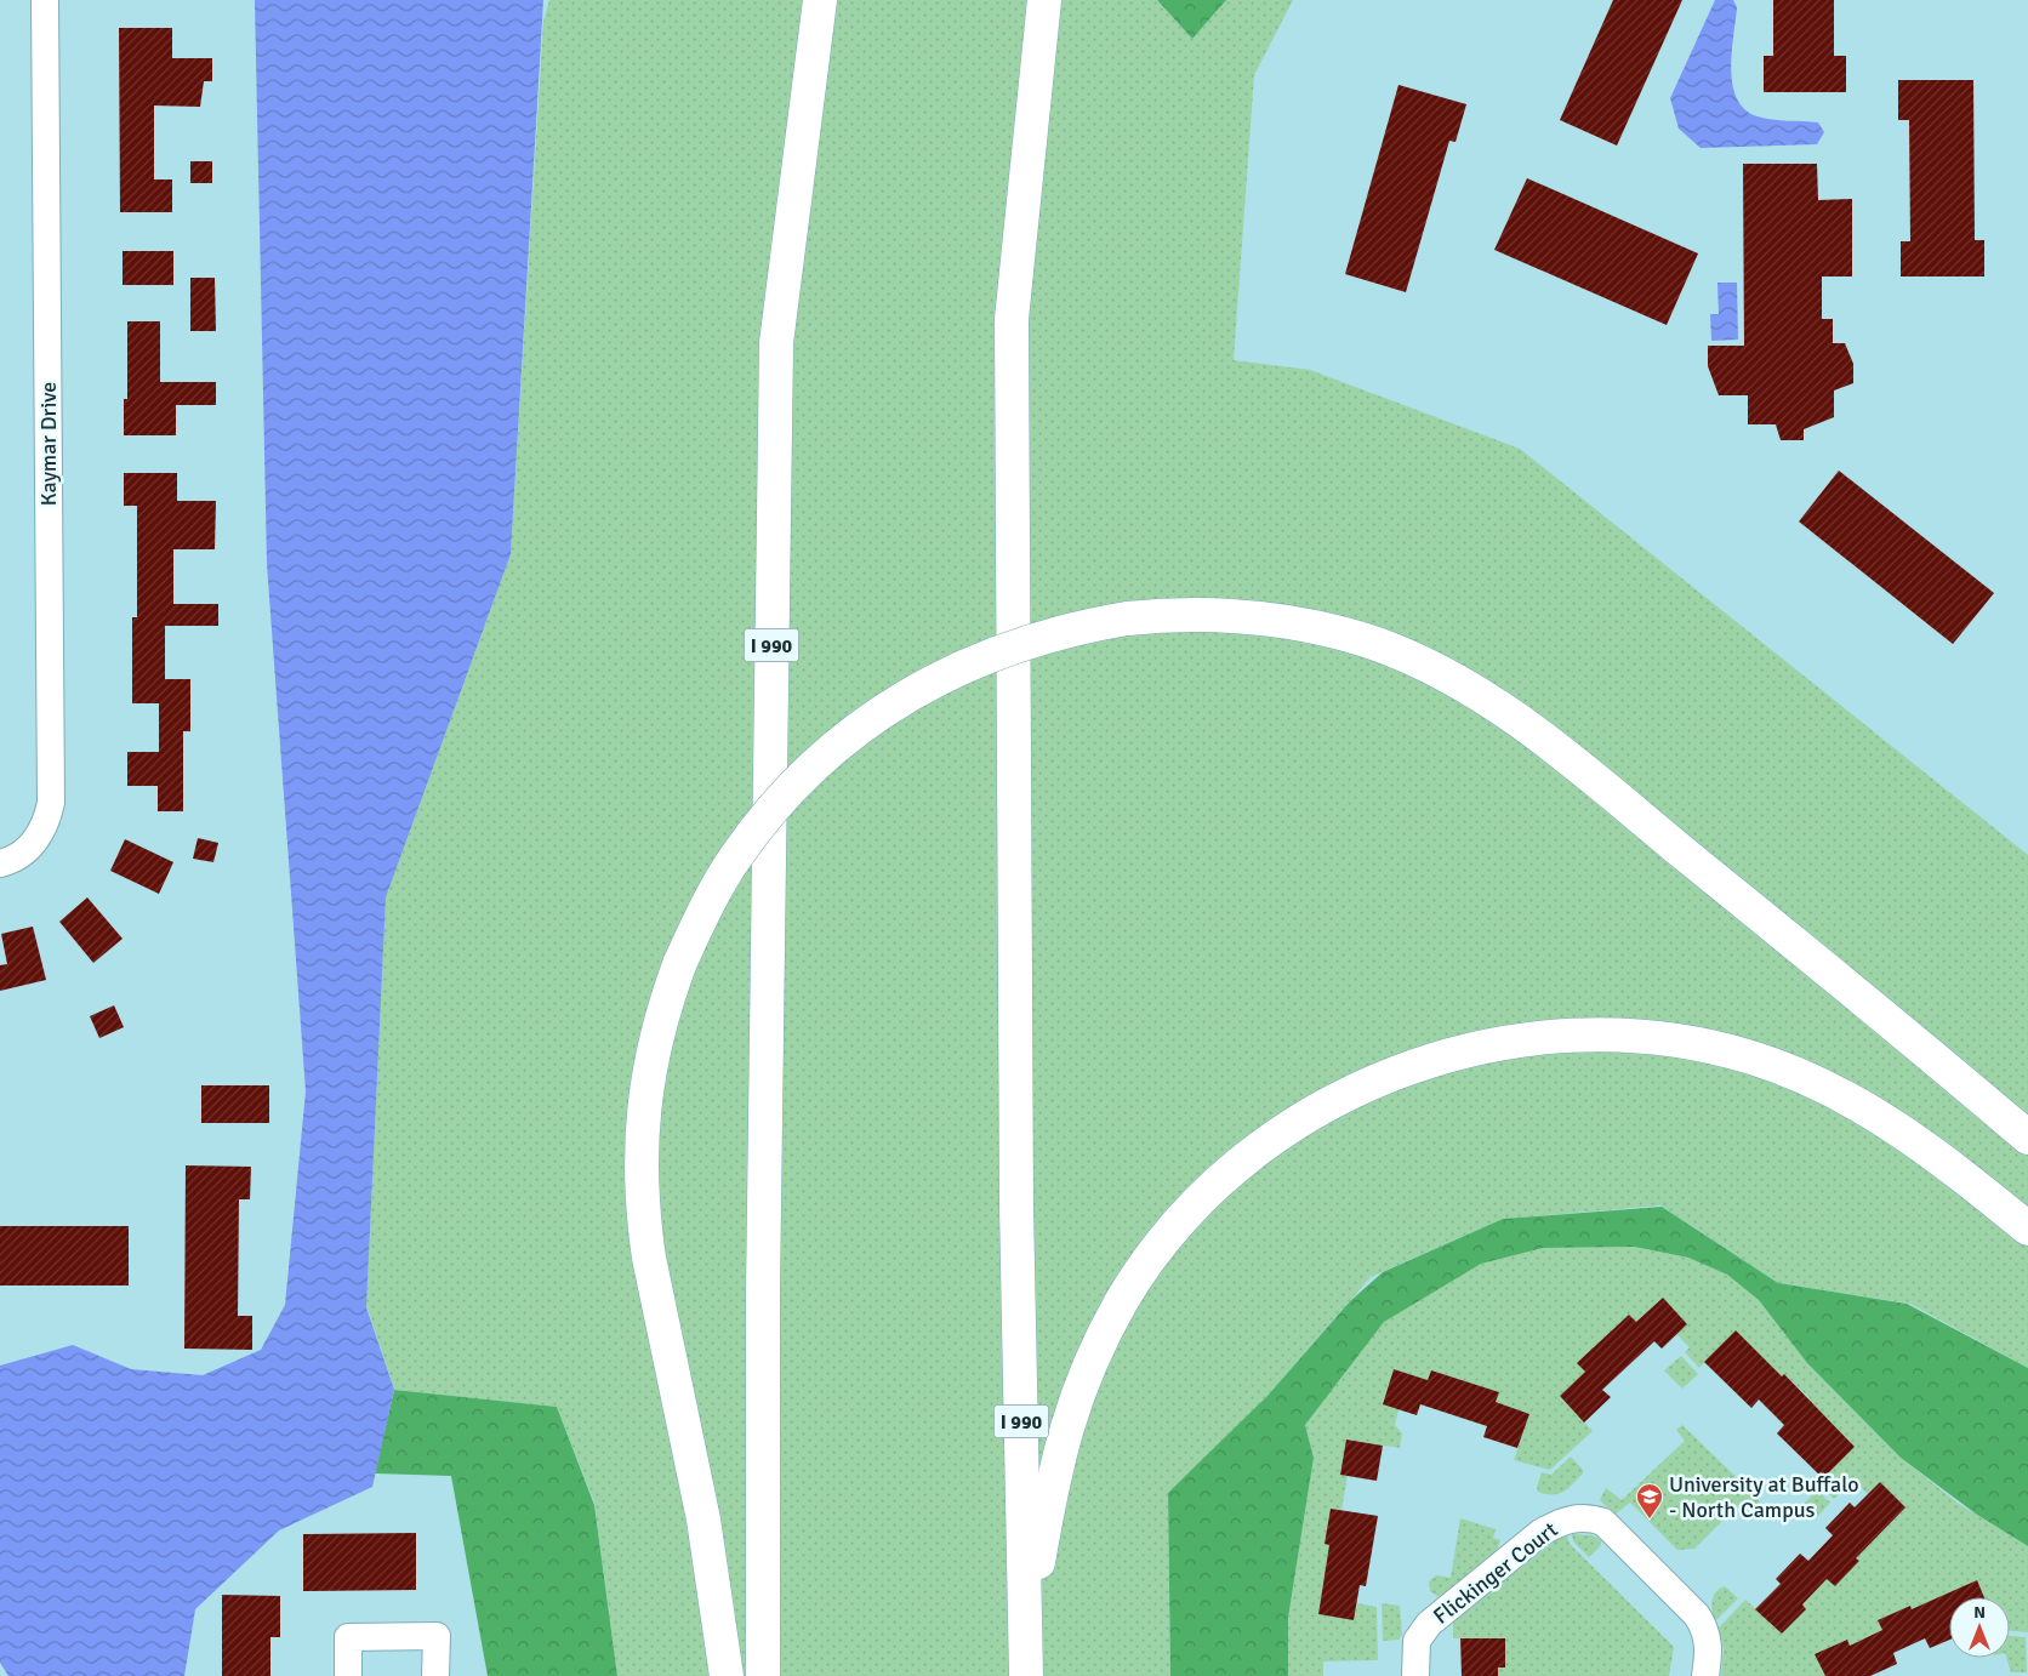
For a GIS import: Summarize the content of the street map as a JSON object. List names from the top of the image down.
{
  "streets": {
    "highway": ["I 990"],
    "street": ["Kaymar Drive", "Flickinger Court"]
  },
  "places": {
    "school or university": ["University at Buffalo - North Campus"]
  },
  "north": "top"
}
